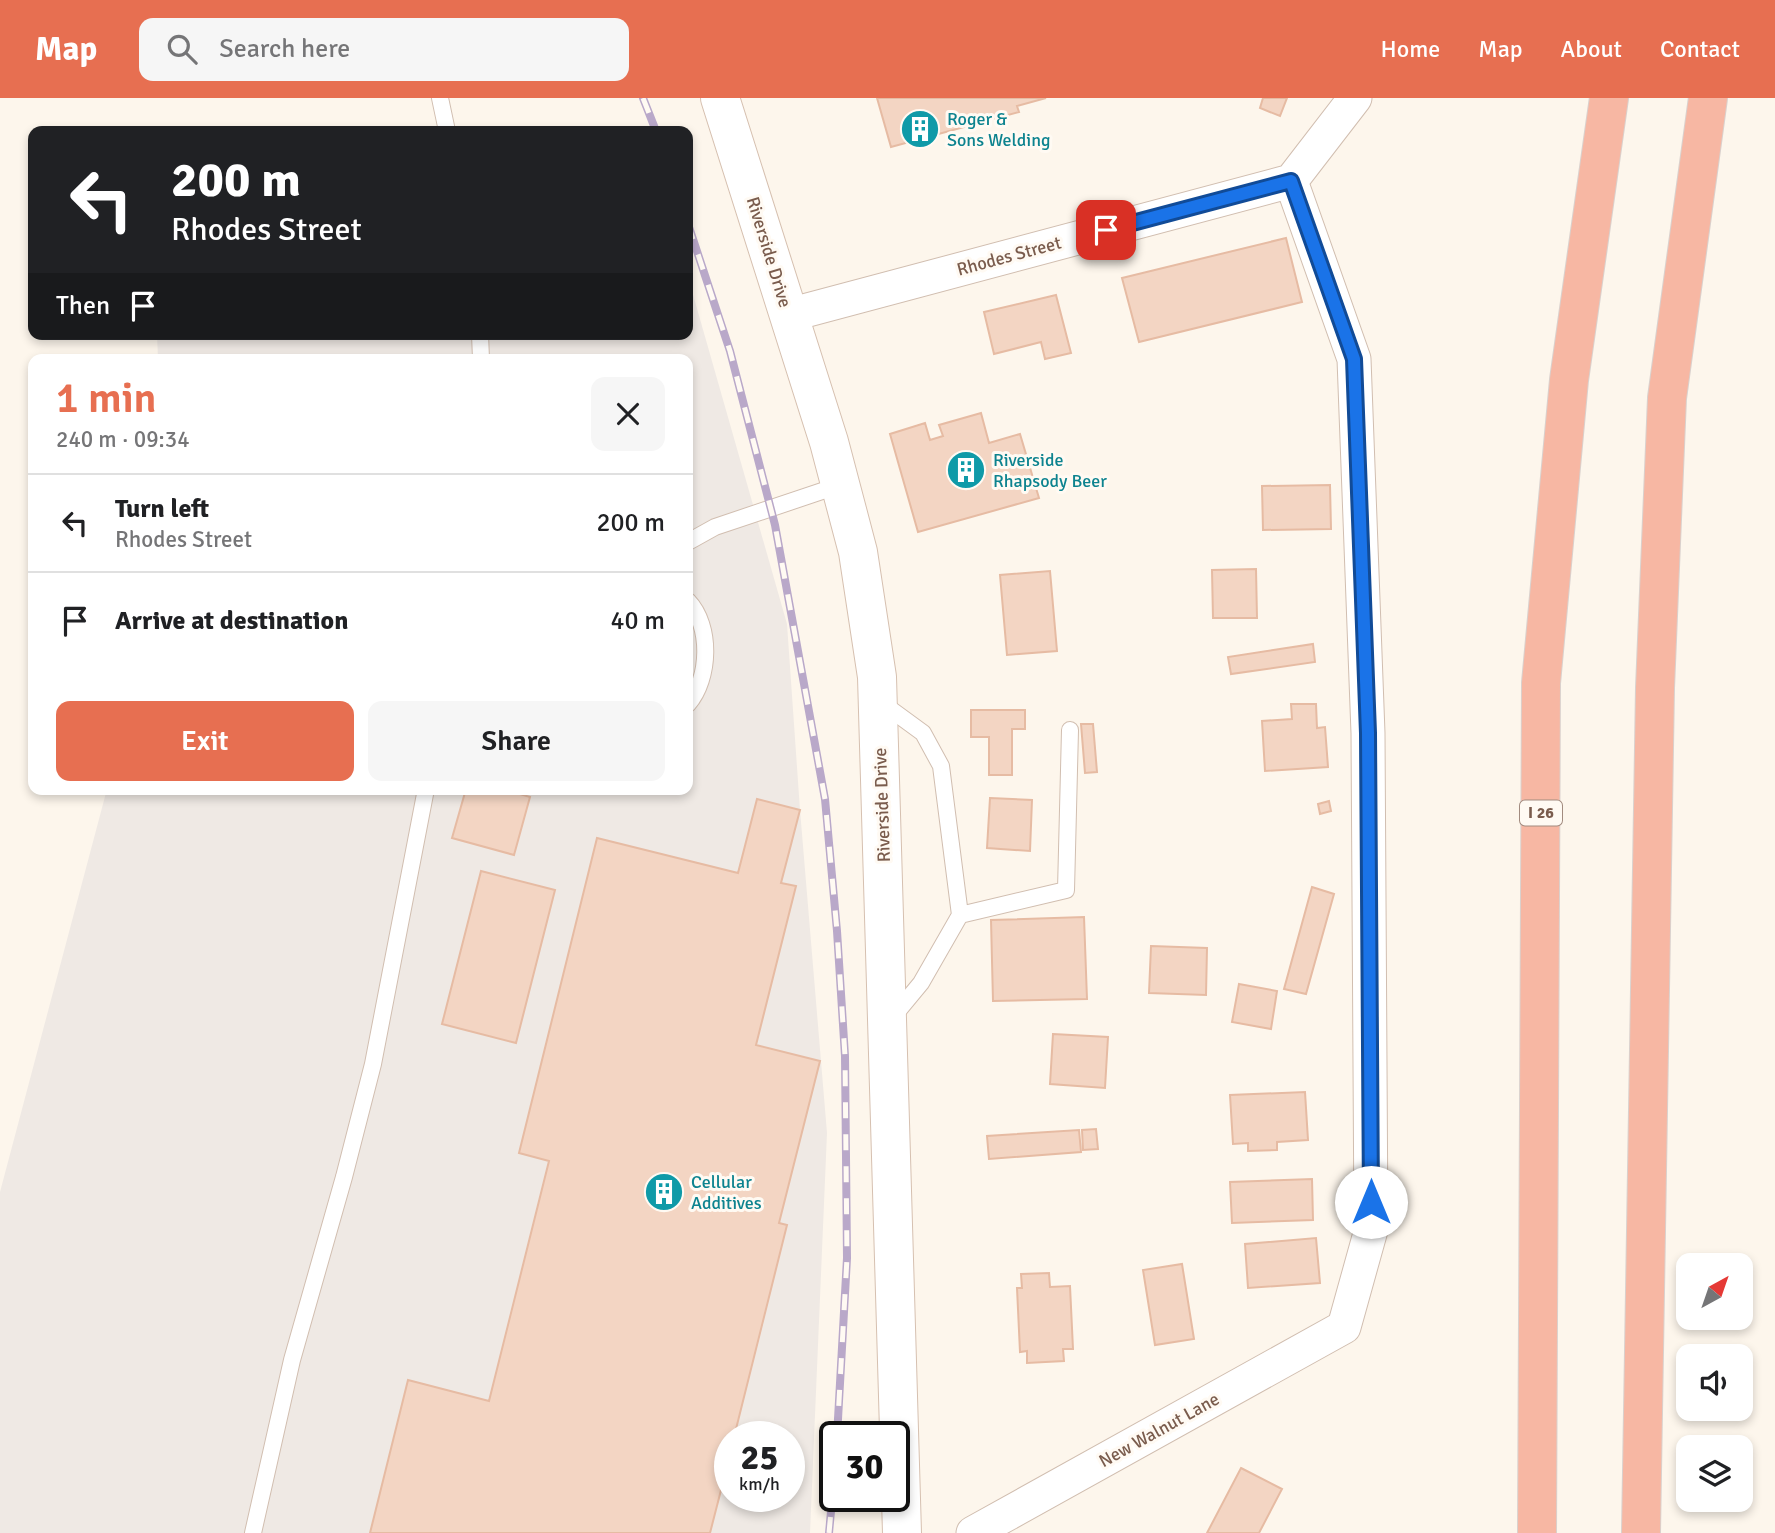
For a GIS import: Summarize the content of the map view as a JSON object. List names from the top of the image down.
{
  "streets": {
    "highway": ["I 26"],
    "main road": ["Riverside Drive"],
    "street": ["Rhodes Street", "New Walnut Lane"]
  },
  "crossings": [
    ["Riverside Drive", "Rhodes Street"],
    ["Rhodes Street", "New Walnut Lane"]
  ],
  "places": {
    "building": ["Roger & Sons Welding", "Riverside Rhapsody Beer", "Cellular Additives"]
  },
  "north": "top right",
  "page": {
    "header": "Map",
    "search": "Search here",
    "nav": [
      "Home",
      "Map",
      "About",
      "Contact"
    ],
    "turn": ["200 m", "Rhodes Street"],
    "then": "Then",
    "heading": ["1 min", "240 m · 09:34"],
    "list": [
      {
        "name": "Turn left",
        "note": "Rhodes Street",
        "value": "200 m"
      },
      {
        "name": "Arrive at destination",
        "value": "40 m"
      }
    ],
    "buttons": ["Exit", "Share"],
    "speed": "25 km/h",
    "limit": "30"
  }
}
